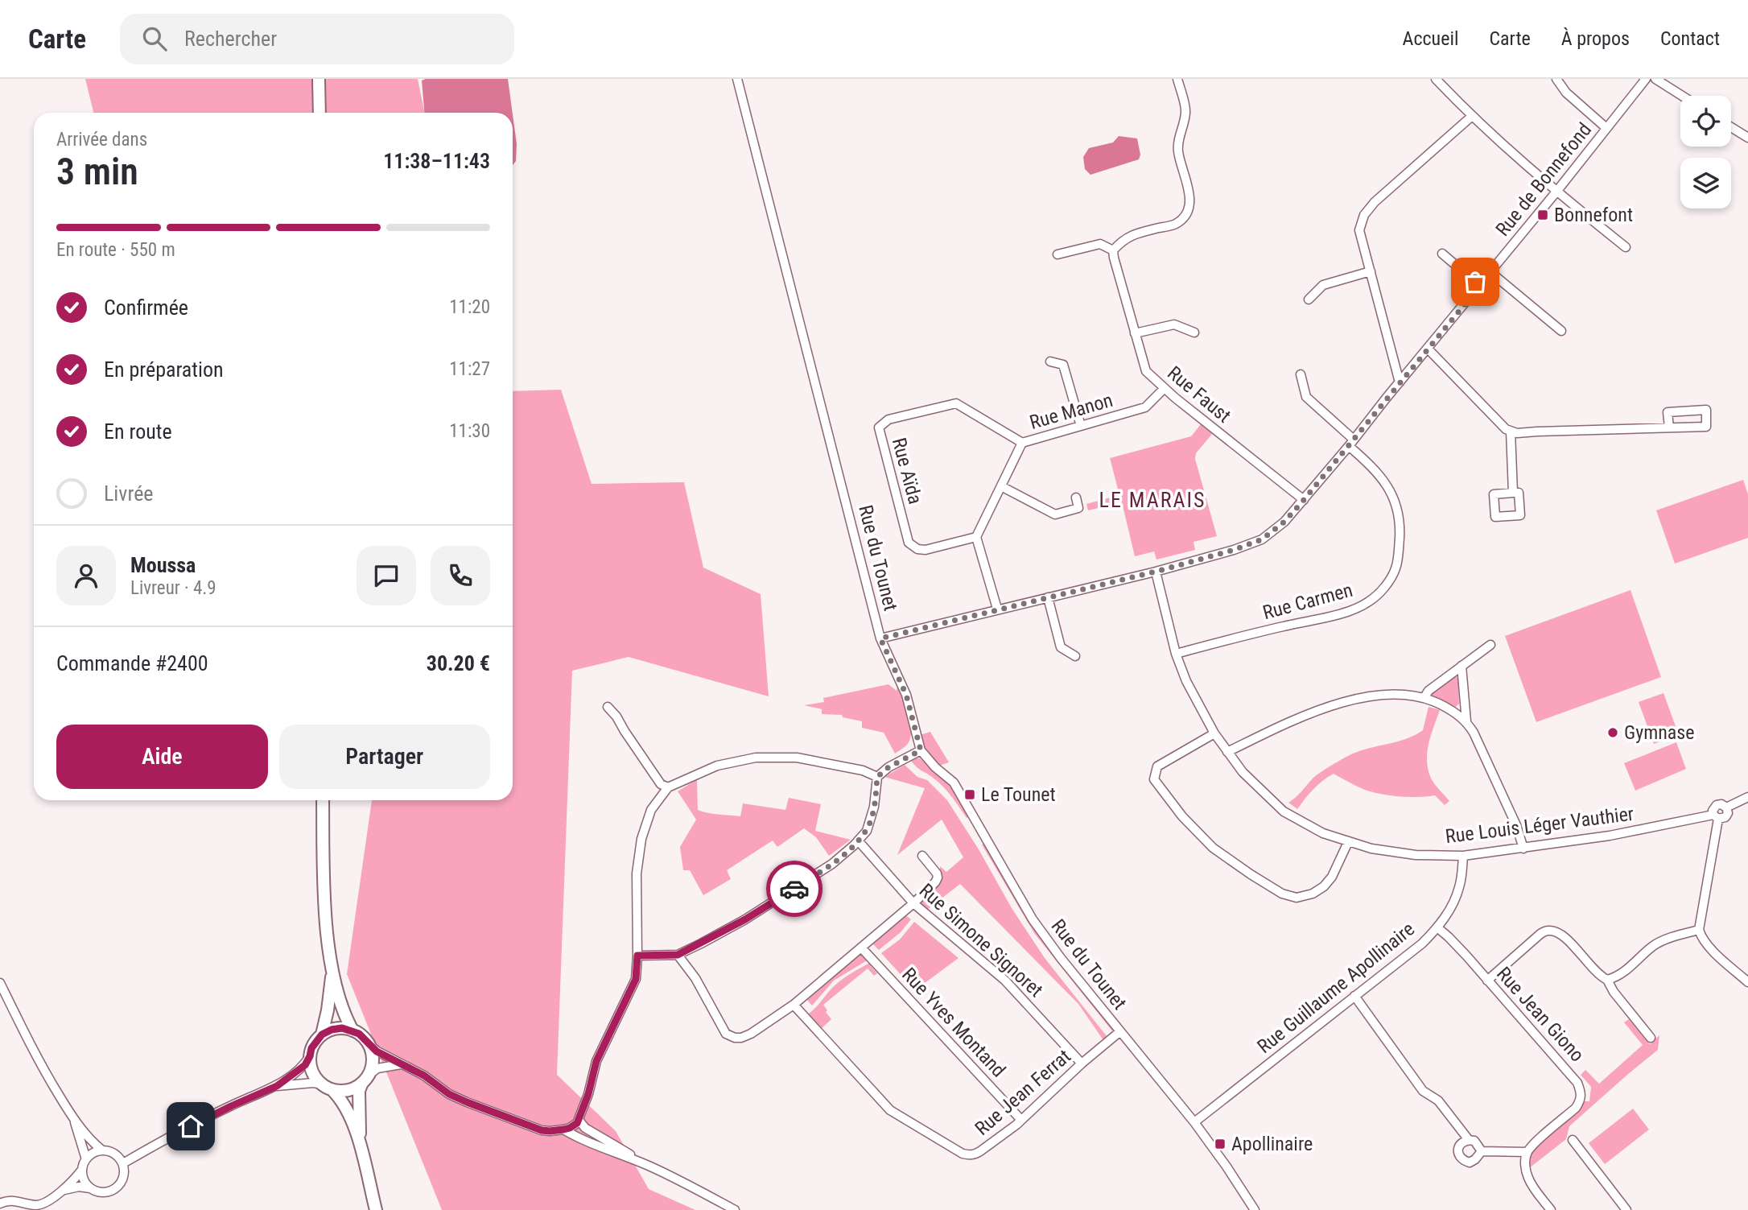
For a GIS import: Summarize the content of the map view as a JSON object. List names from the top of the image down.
{
  "streets": {
    "street": [
      "Rue de Bonnefond",
      "Rue Faust",
      "Rue Manon",
      "Rue Aïda",
      "Rue du Tounet",
      "Rue Carmen",
      "Rue Louis Léger Vauthier",
      "Rue Simone Signoret",
      "Rue Guillaume Apollinaire",
      "Rue Jean Giono",
      "Rue Yves Montand",
      "Rue Jean Ferrat"
    ]
  },
  "crossings": [
    ["Rue de Bonnefond", "Rue Faust"],
    ["Rue de Bonnefond", "Rue du Tounet"],
    ["Rue de Bonnefond", "Rue Carmen"],
    ["Rue de Bonnefond", "Rue Louis Léger Vauthier"],
    ["Rue Faust", "Rue Manon"],
    ["Rue Manon", "Rue Aïda"],
    ["Rue du Tounet", "Rue Guillaume Apollinaire"],
    ["Rue du Tounet", "Rue Jean Ferrat"],
    ["Rue Carmen", "Rue Louis Léger Vauthier"],
    ["Rue Louis Léger Vauthier", "Rue Guillaume Apollinaire"],
    ["Rue Simone Signoret", "Rue Jean Ferrat"],
    ["Rue Guillaume Apollinaire", "Rue Jean Giono"],
    ["Rue Yves Montand", "Rue Jean Ferrat"]
  ],
  "districts": ["LE MARAIS"],
  "places": {
    "transit": ["Bonnefont", "Le Tounet", "Apollinaire"],
    "other": ["Gymnase"]
  },
  "page": {
    "header": "Carte",
    "search": "Rechercher",
    "nav": [
      "Accueil",
      "Carte",
      "À propos",
      "Contact"
    ],
    "heading": ["3 min", "Arrivée dans", "11:38–11:43"],
    "panel": [
      "Moussa",
      "Livreur · 4.9",
      "Commande #2400",
      "30.20 €"
    ],
    "bar": "En route · 550 m",
    "list": [
      ["Confirmée", "11:20"],
      ["En préparation", "11:27"],
      ["En route", "11:30"],
      "Livrée"
    ],
    "buttons": ["Aide", "Partager"]
  }
}
